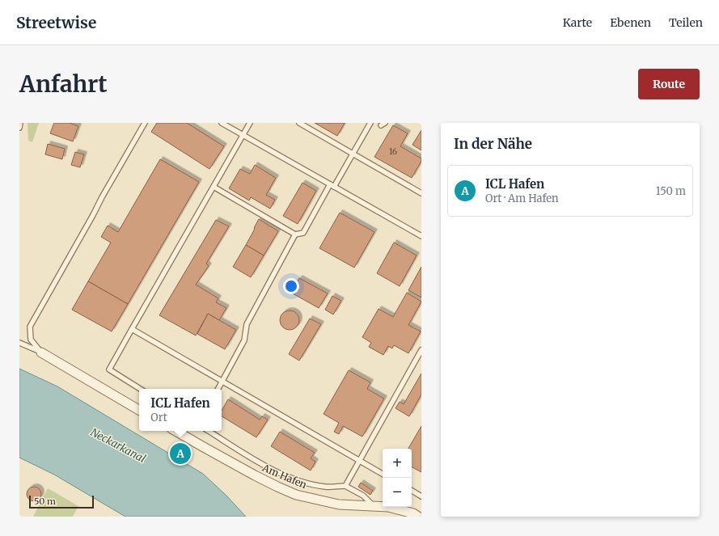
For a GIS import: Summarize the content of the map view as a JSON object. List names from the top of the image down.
{
  "streets": {
    "street": ["Am Hafen"]
  },
  "water": ["Neckarkanal"],
  "house_numbers": ["16"],
  "scale_bar": "50 m",
  "page": {
    "header": "Streetwise",
    "nav": ["Karte", "Ebenen", "Teilen"],
    "buttons": "Route",
    "title": "Anfahrt",
    "heading": "In der Nähe",
    "list": [
      {
        "mark": "A",
        "name": "ICL Hafen",
        "note": "Ort · Am Hafen",
        "value": "150 m"
      }
    ],
    "popup": ["ICL Hafen", "Ort"],
    "pins": "A",
    "map_buttons": ["+", "−"],
    "scale": "50 m"
  }
}
